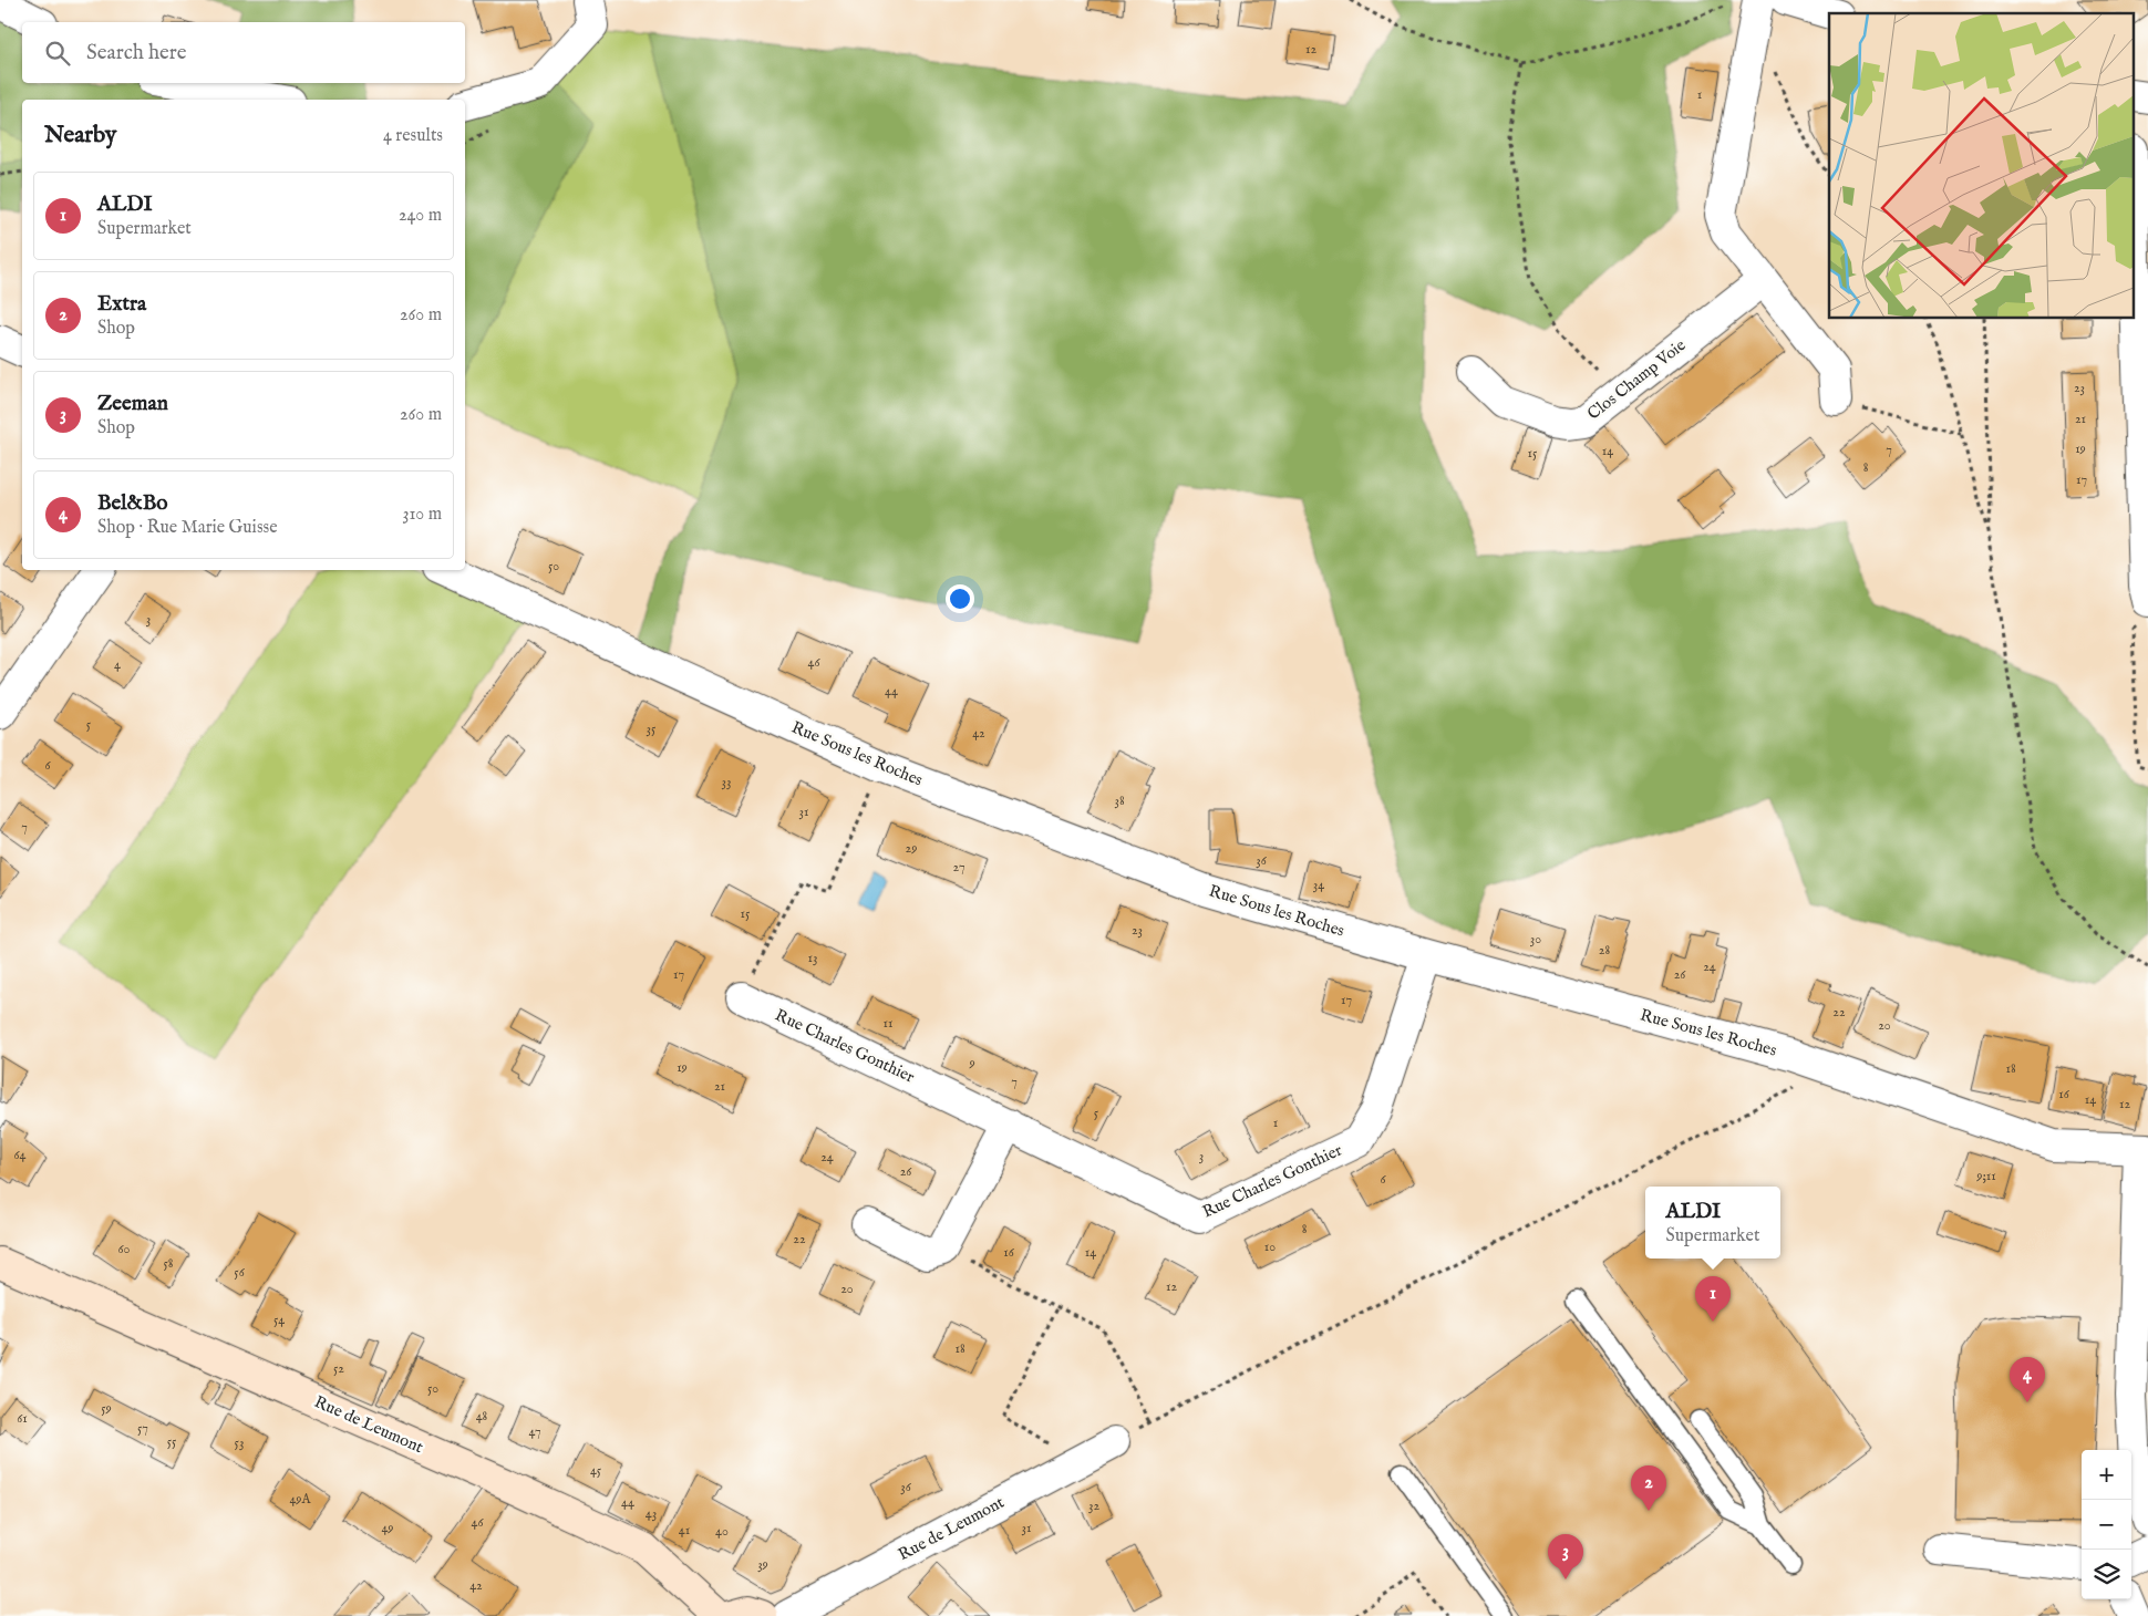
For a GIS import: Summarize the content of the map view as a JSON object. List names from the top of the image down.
{
  "streets": {
    "street": [
      "Clos Champ Voie",
      "Rue Sous les Roches",
      "Rue Charles Gonthier",
      "Rue de Leumont"
    ]
  },
  "crossings": [
    ["Rue Sous les Roches", "Rue Charles Gonthier"]
  ],
  "house_numbers": [
    "12",
    "1",
    "23",
    "21",
    "19",
    "7",
    "14",
    "15",
    "8",
    "17",
    "50",
    "3",
    "46",
    "4",
    "44",
    "5",
    "35",
    "42",
    "6",
    "33",
    "38",
    "31",
    "7",
    "29",
    "36",
    "27",
    "34",
    "15",
    "23",
    "30",
    "28",
    "13",
    "24",
    "17",
    "26",
    "17",
    "22",
    "11",
    "20",
    "9",
    "19",
    "18",
    "7",
    "21",
    "16",
    "14",
    "12",
    "5",
    "1",
    "64",
    "3",
    "24",
    "26",
    "9;11",
    "6",
    "8",
    "22",
    "10",
    "60",
    "16",
    "14",
    "58",
    "56",
    "12",
    "20",
    "54",
    "18",
    "52",
    "50",
    "59",
    "48",
    "61",
    "57",
    "47",
    "55",
    "53",
    "45",
    "36",
    "49A",
    "44",
    "32",
    "43",
    "46",
    "49",
    "31",
    "41",
    "40",
    "39",
    "42"
  ],
  "page": {
    "search": "Search here",
    "heading": ["Nearby", "4 results"],
    "list": [
      {
        "mark": "1",
        "name": "ALDI",
        "note": "Supermarket",
        "value": "240 m"
      },
      {
        "mark": "2",
        "name": "Extra",
        "note": "Shop",
        "value": "260 m"
      },
      {
        "mark": "3",
        "name": "Zeeman",
        "note": "Shop",
        "value": "260 m"
      },
      {
        "mark": "4",
        "name": "Bel&Bo",
        "note": "Shop · Rue Marie Guisse",
        "value": "310 m"
      }
    ],
    "popup": ["ALDI", "Supermarket"],
    "pins": [
      "1",
      "4",
      "2",
      "3"
    ],
    "map_buttons": ["+", "−"]
  }
}
